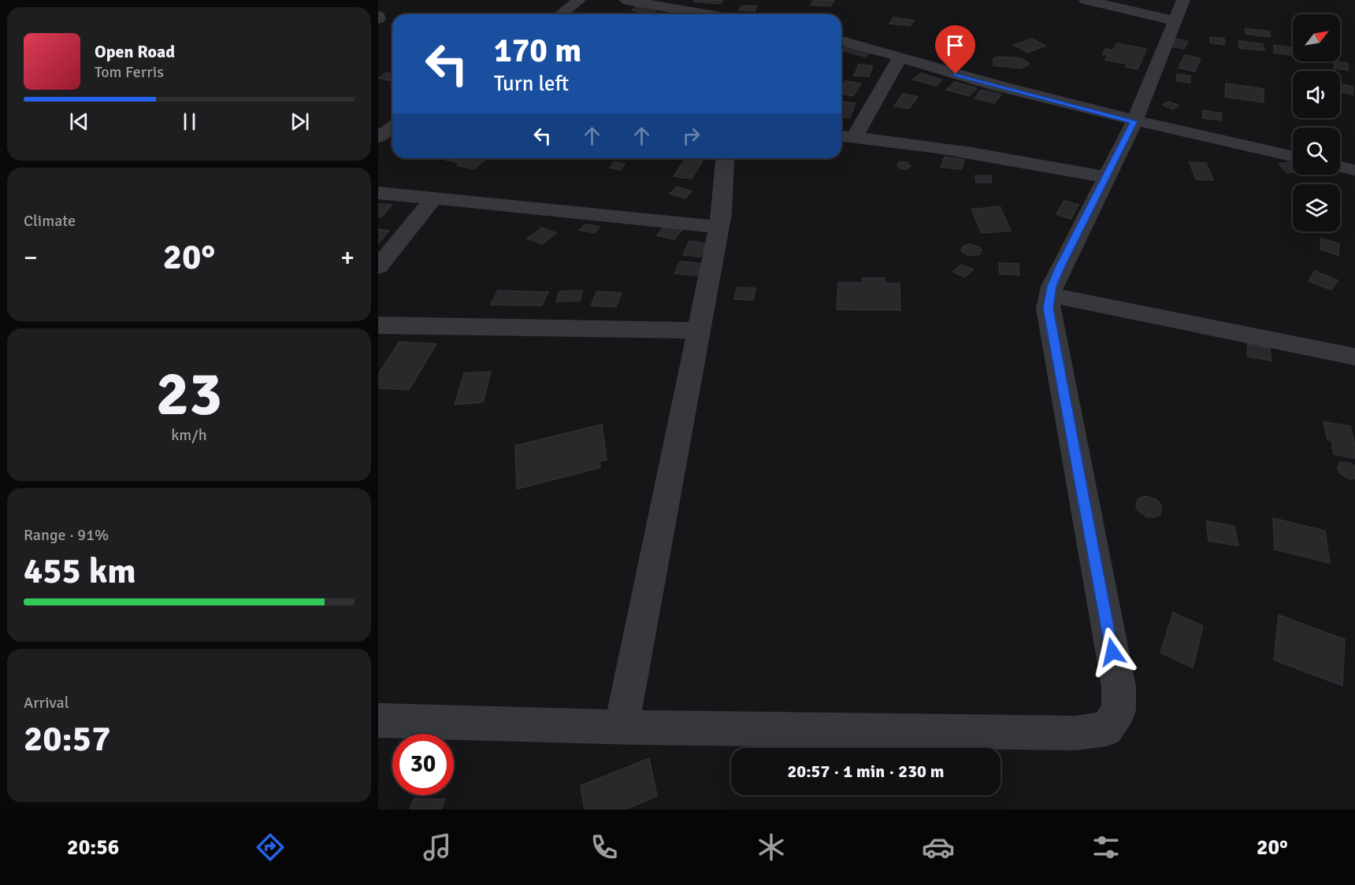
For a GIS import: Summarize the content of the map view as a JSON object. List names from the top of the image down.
{
  "north": "top right",
  "page": {
    "turn": ["170 m", "Turn left"],
    "song": ["Open Road", "Tom Ferris"],
    "tile": [
      "Climate",
      ["23", "km/h"],
      ["Range · 91%", "455 km"],
      ["Arrival", "20:57"]
    ],
    "heat": ["−", "20°", "+"],
    "limit": "30",
    "trip": "20:57 · 1 min · 230 m",
    "tabs": ["20:56", "20°"]
  }
}
